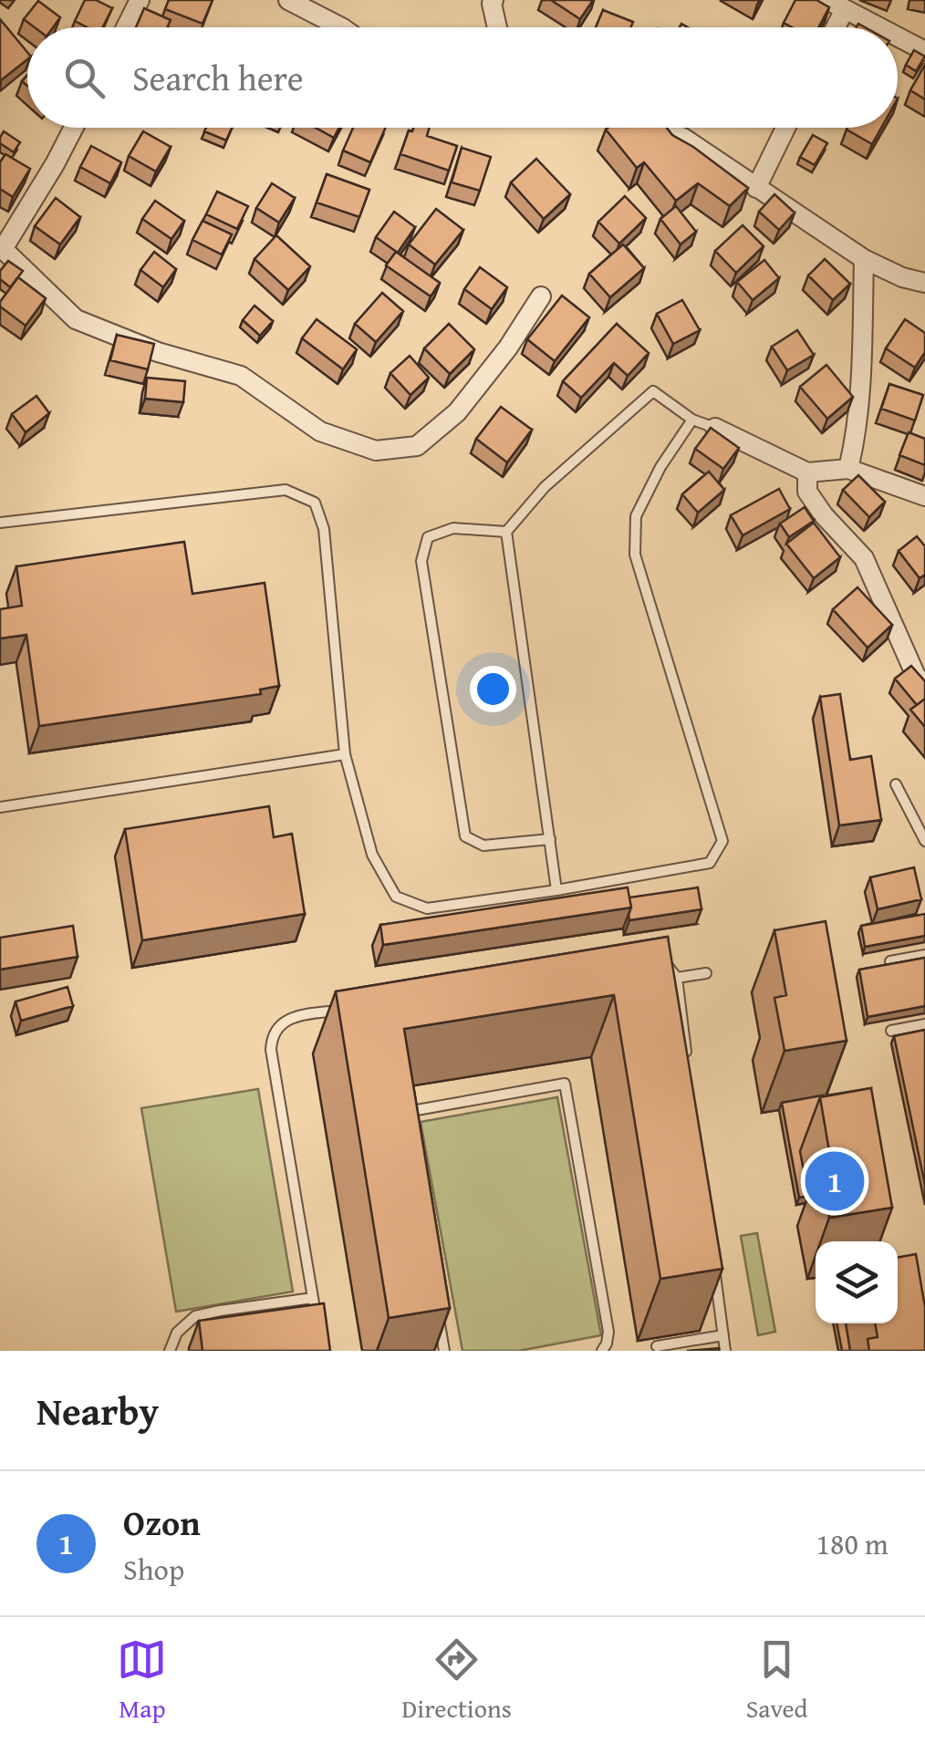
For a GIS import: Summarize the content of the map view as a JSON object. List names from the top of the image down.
{
  "page": {
    "search": "Search here",
    "pins": "1",
    "heading": "Nearby",
    "list": [
      {
        "mark": "1",
        "name": "Ozon",
        "note": "Shop",
        "value": "180 m"
      }
    ],
    "nav": ["Map", "Directions", "Saved"]
  }
}
